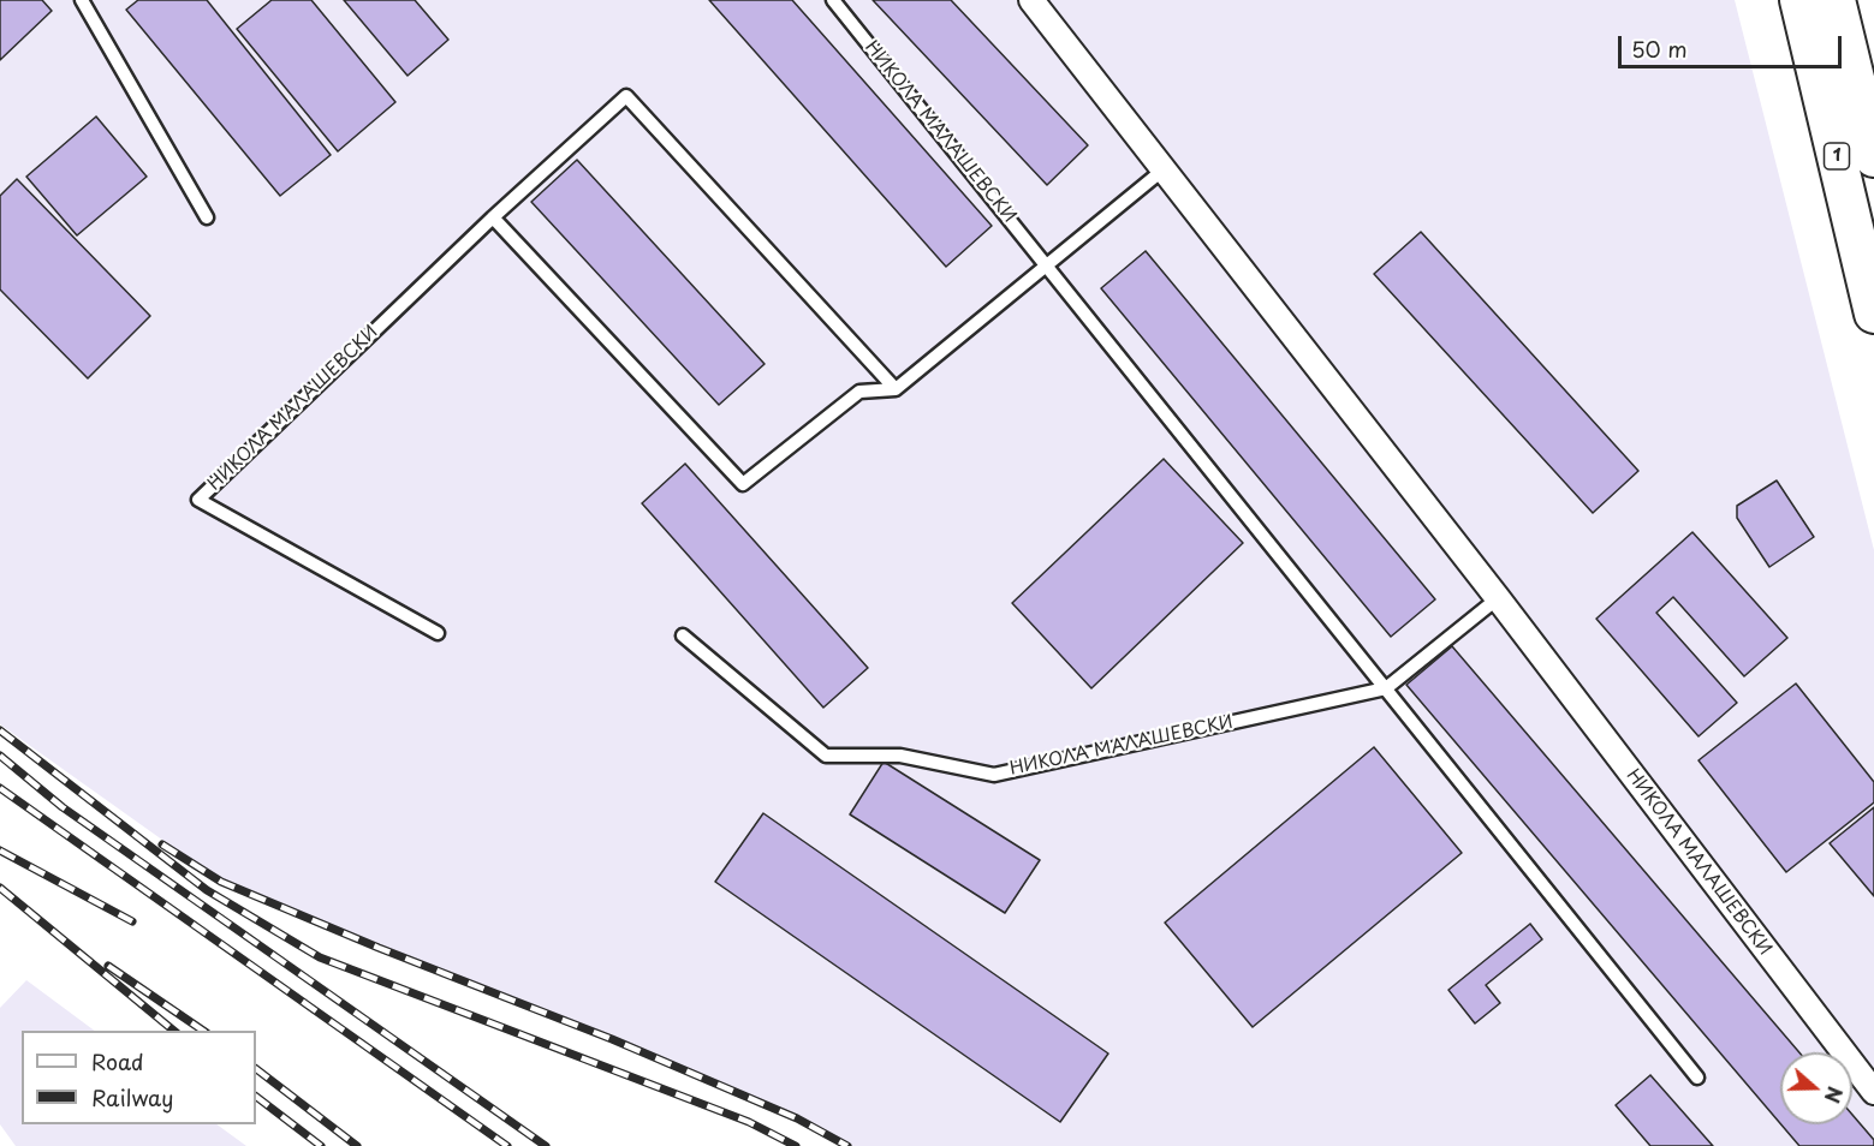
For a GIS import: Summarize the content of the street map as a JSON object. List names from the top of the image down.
{
  "streets": {
    "main road": ["1"],
    "street": ["НИКОЛА МАЛАШЕВСКИ"]
  },
  "legend": ["Road", "Railway"],
  "scale_bar": "50 m",
  "north": "right"
}
